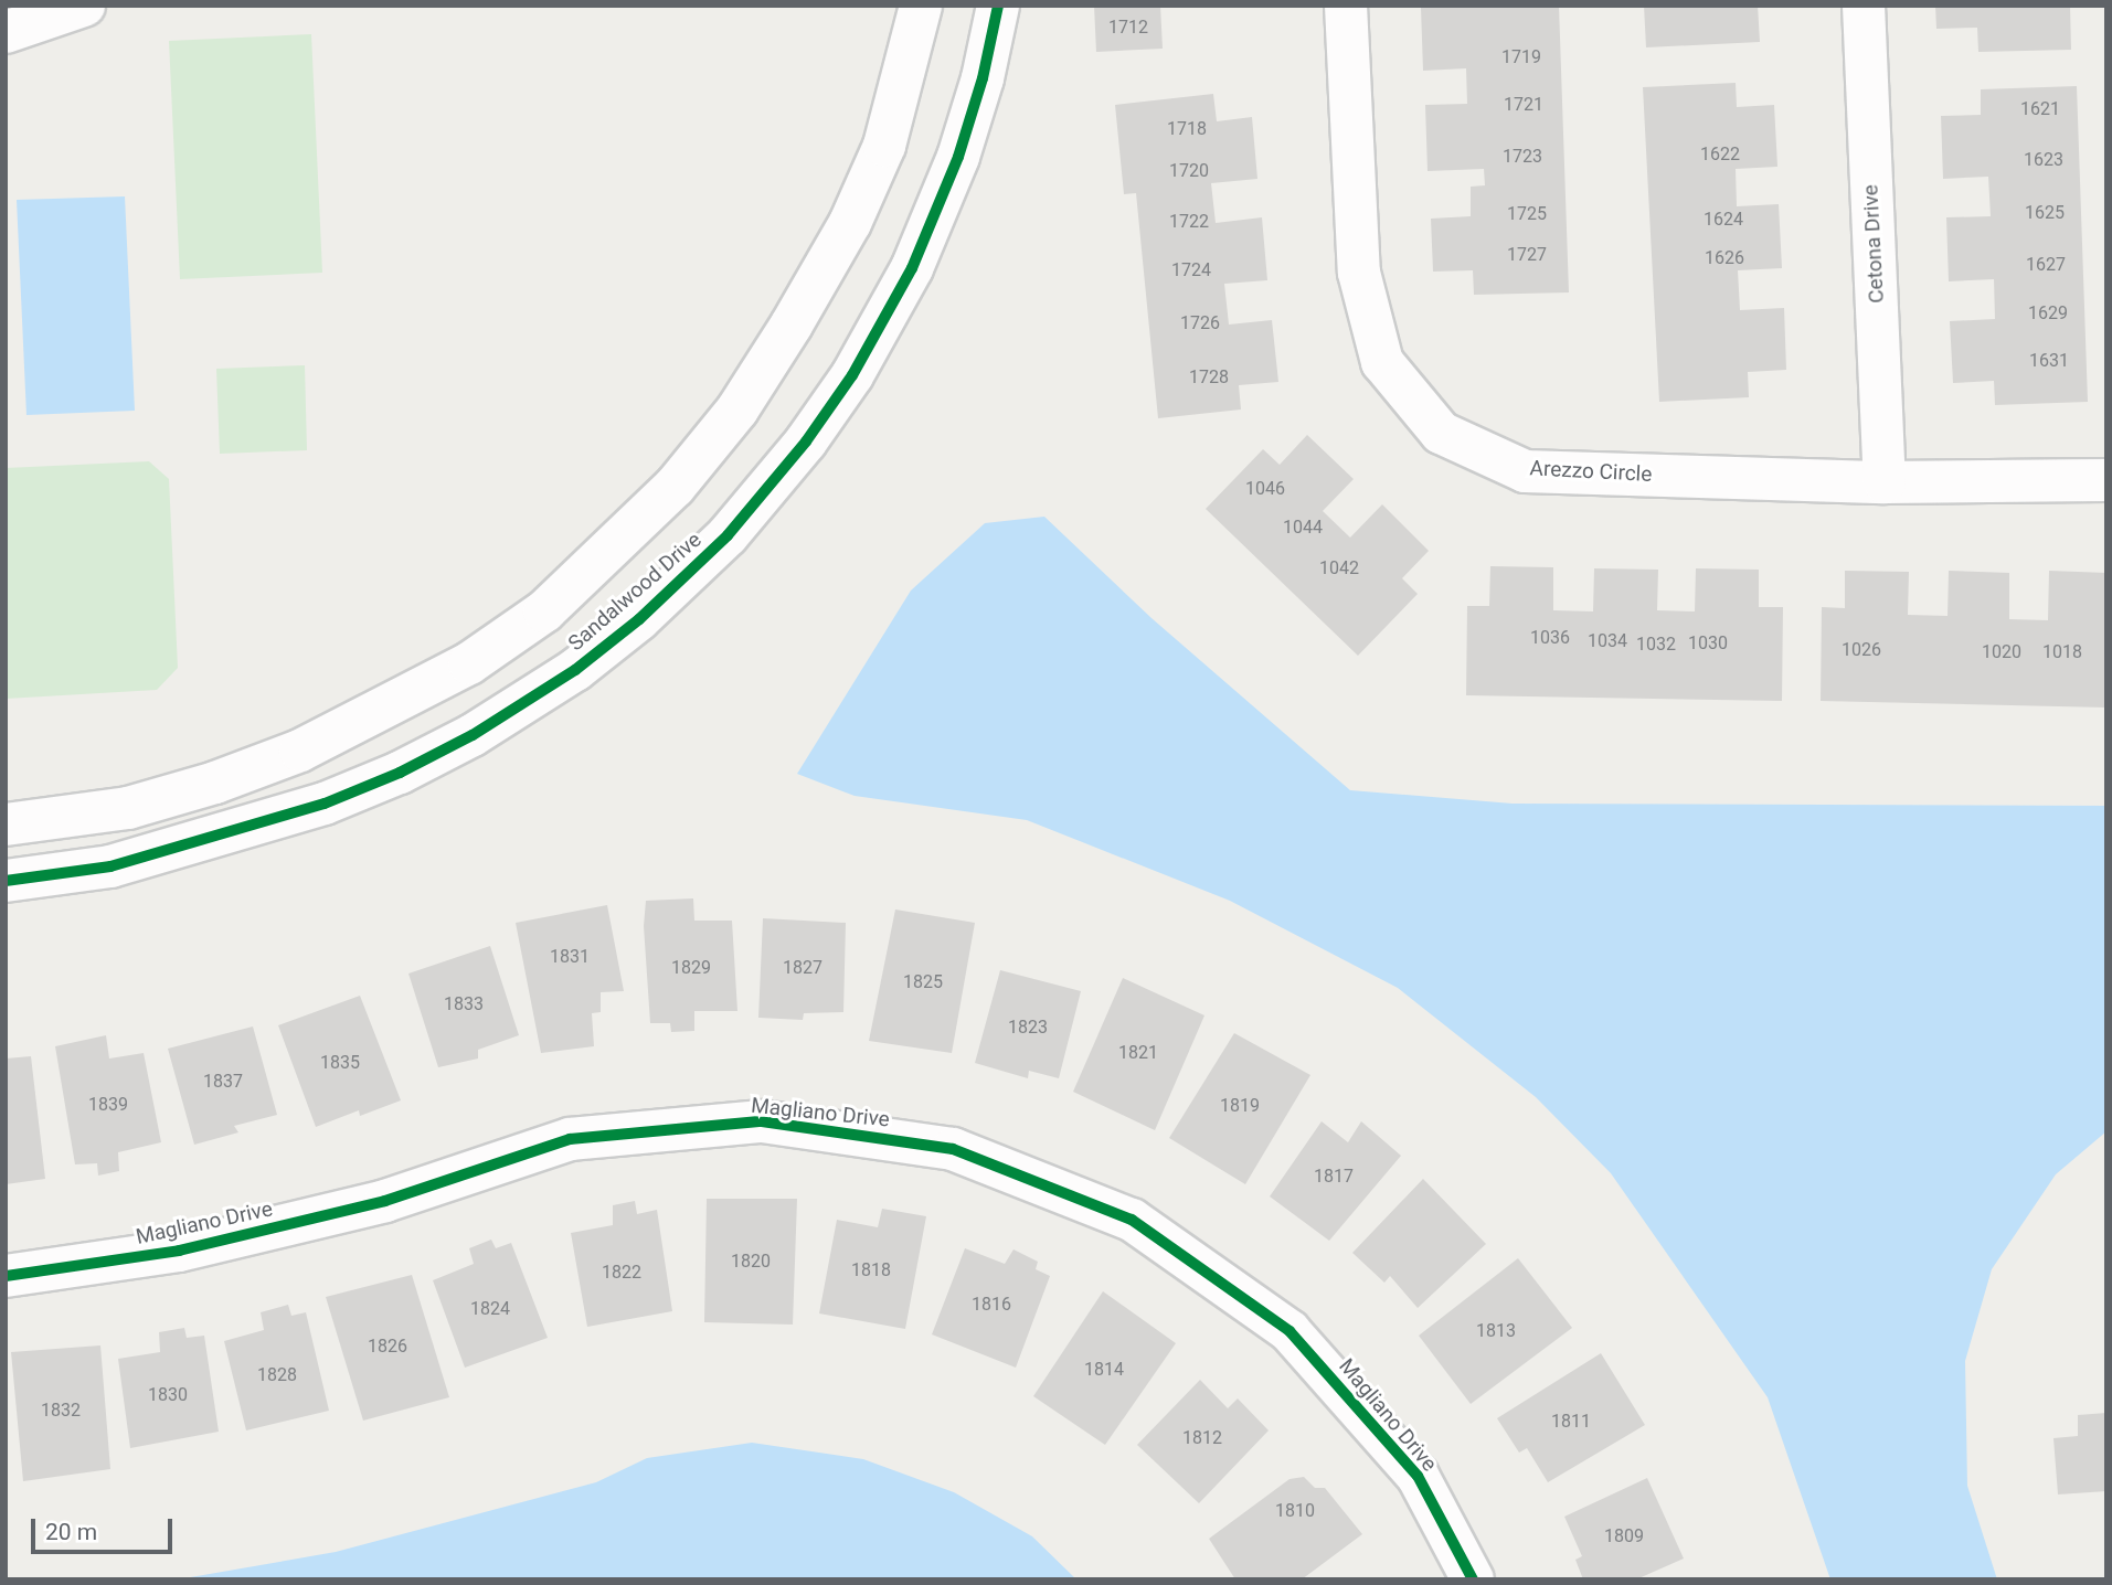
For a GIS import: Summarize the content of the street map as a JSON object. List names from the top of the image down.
{
  "streets": {
    "street": [
      "Cetona Drive",
      "Arezzo Circle",
      "Sandalwood Drive",
      "Magliano Drive"
    ]
  },
  "crossings": [
    ["Cetona Drive", "Arezzo Circle"]
  ],
  "house_numbers": [
    "1712",
    "1719",
    "1721",
    "1621",
    "1718",
    "1622",
    "1723",
    "1623",
    "1720",
    "1625",
    "1725",
    "1624",
    "1722",
    "1727",
    "1626",
    "1627",
    "1724",
    "1629",
    "1726",
    "1631",
    "1728",
    "1046",
    "1044",
    "1042",
    "1036",
    "1034",
    "1030",
    "1032",
    "1026",
    "1020",
    "1018",
    "1831",
    "1829",
    "1827",
    "1825",
    "1833",
    "1823",
    "1821",
    "1835",
    "1837",
    "1839",
    "1819",
    "1817",
    "1820",
    "1818",
    "1822",
    "1816",
    "1824",
    "1813",
    "1826",
    "1814",
    "1828",
    "1830",
    "1832",
    "1811",
    "1812",
    "1810",
    "1809"
  ],
  "scale_bar": "20 m"
}
